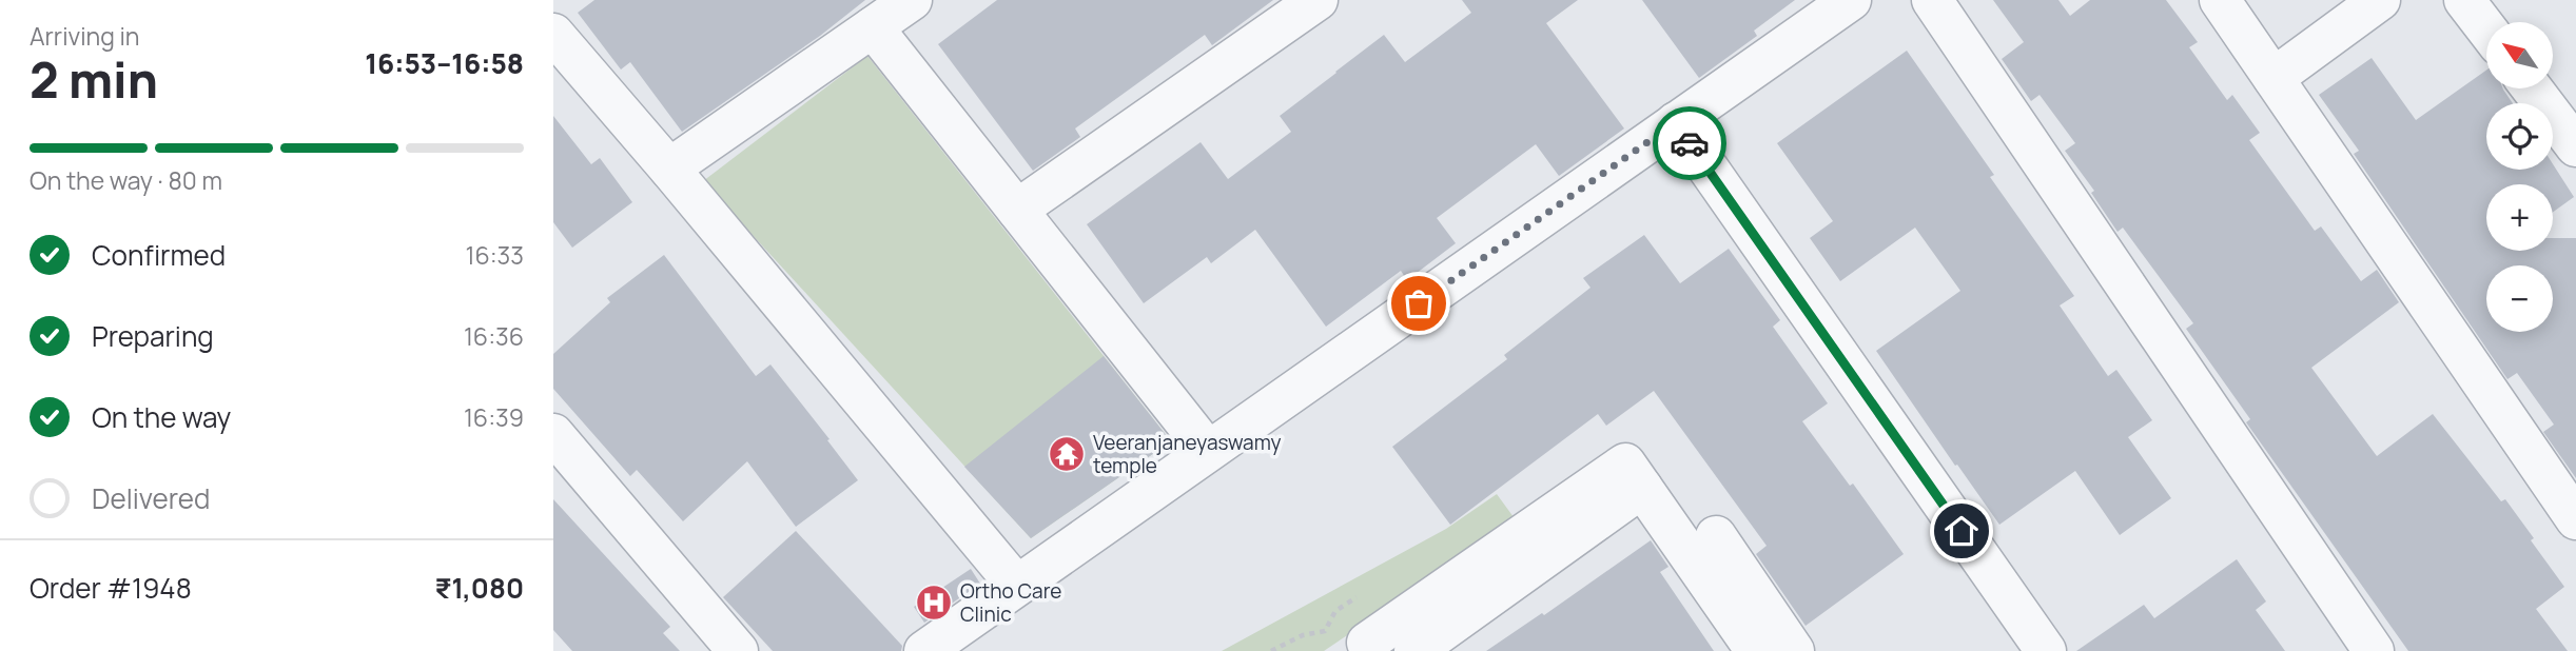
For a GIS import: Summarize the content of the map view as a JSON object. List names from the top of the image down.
{
  "places": {
    "temple": ["Veeranjaneyaswamy temple"],
    "hospital": ["Ortho Care Clinic"]
  },
  "north": "top left",
  "page": {
    "heading": ["2 min", "Arriving in", "16:53–16:58"],
    "panel": ["Order #1948", "₹1,080"],
    "map_buttons": ["+", "−"],
    "bar": "On the way · 80 m",
    "list": [
      ["Confirmed", "16:33"],
      ["Preparing", "16:36"],
      ["On the way", "16:39"],
      "Delivered"
    ]
  }
}
